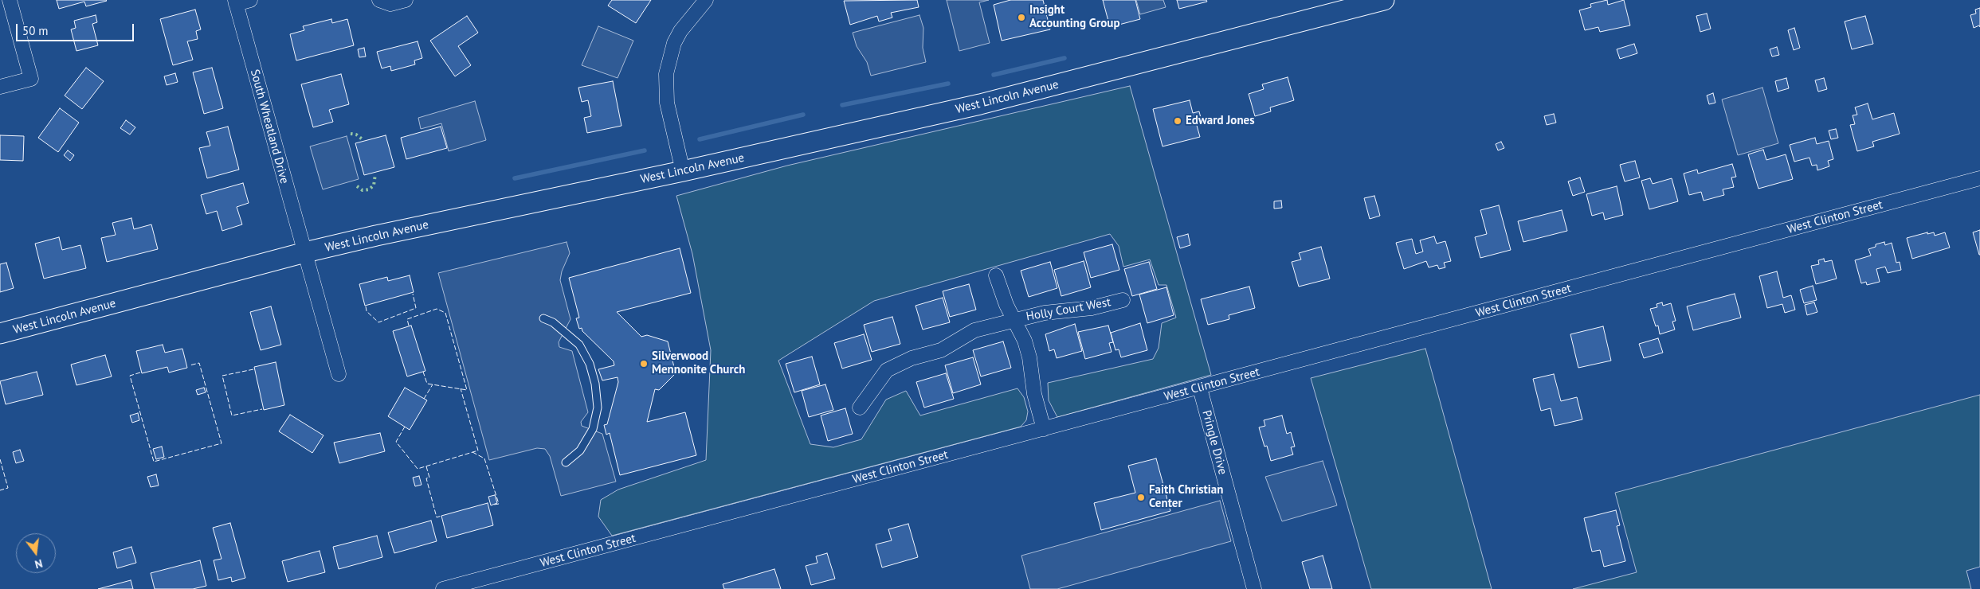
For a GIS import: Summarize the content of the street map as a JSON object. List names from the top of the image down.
{
  "streets": {
    "street": [
      "West Lincoln Avenue",
      "South Wheatland Drive",
      "West Clinton Street",
      "Holly Court West",
      "Pringle Drive"
    ]
  },
  "crossings": [
    ["West Lincoln Avenue", "South Wheatland Drive"],
    ["West Clinton Street", "Pringle Drive"]
  ],
  "places": [
    "Insight Accounting Group",
    "Edward Jones",
    "Silverwood Mennonite Church",
    "Faith Christian Center"
  ],
  "scale_bar": "50 m",
  "north": "bottom"
}
